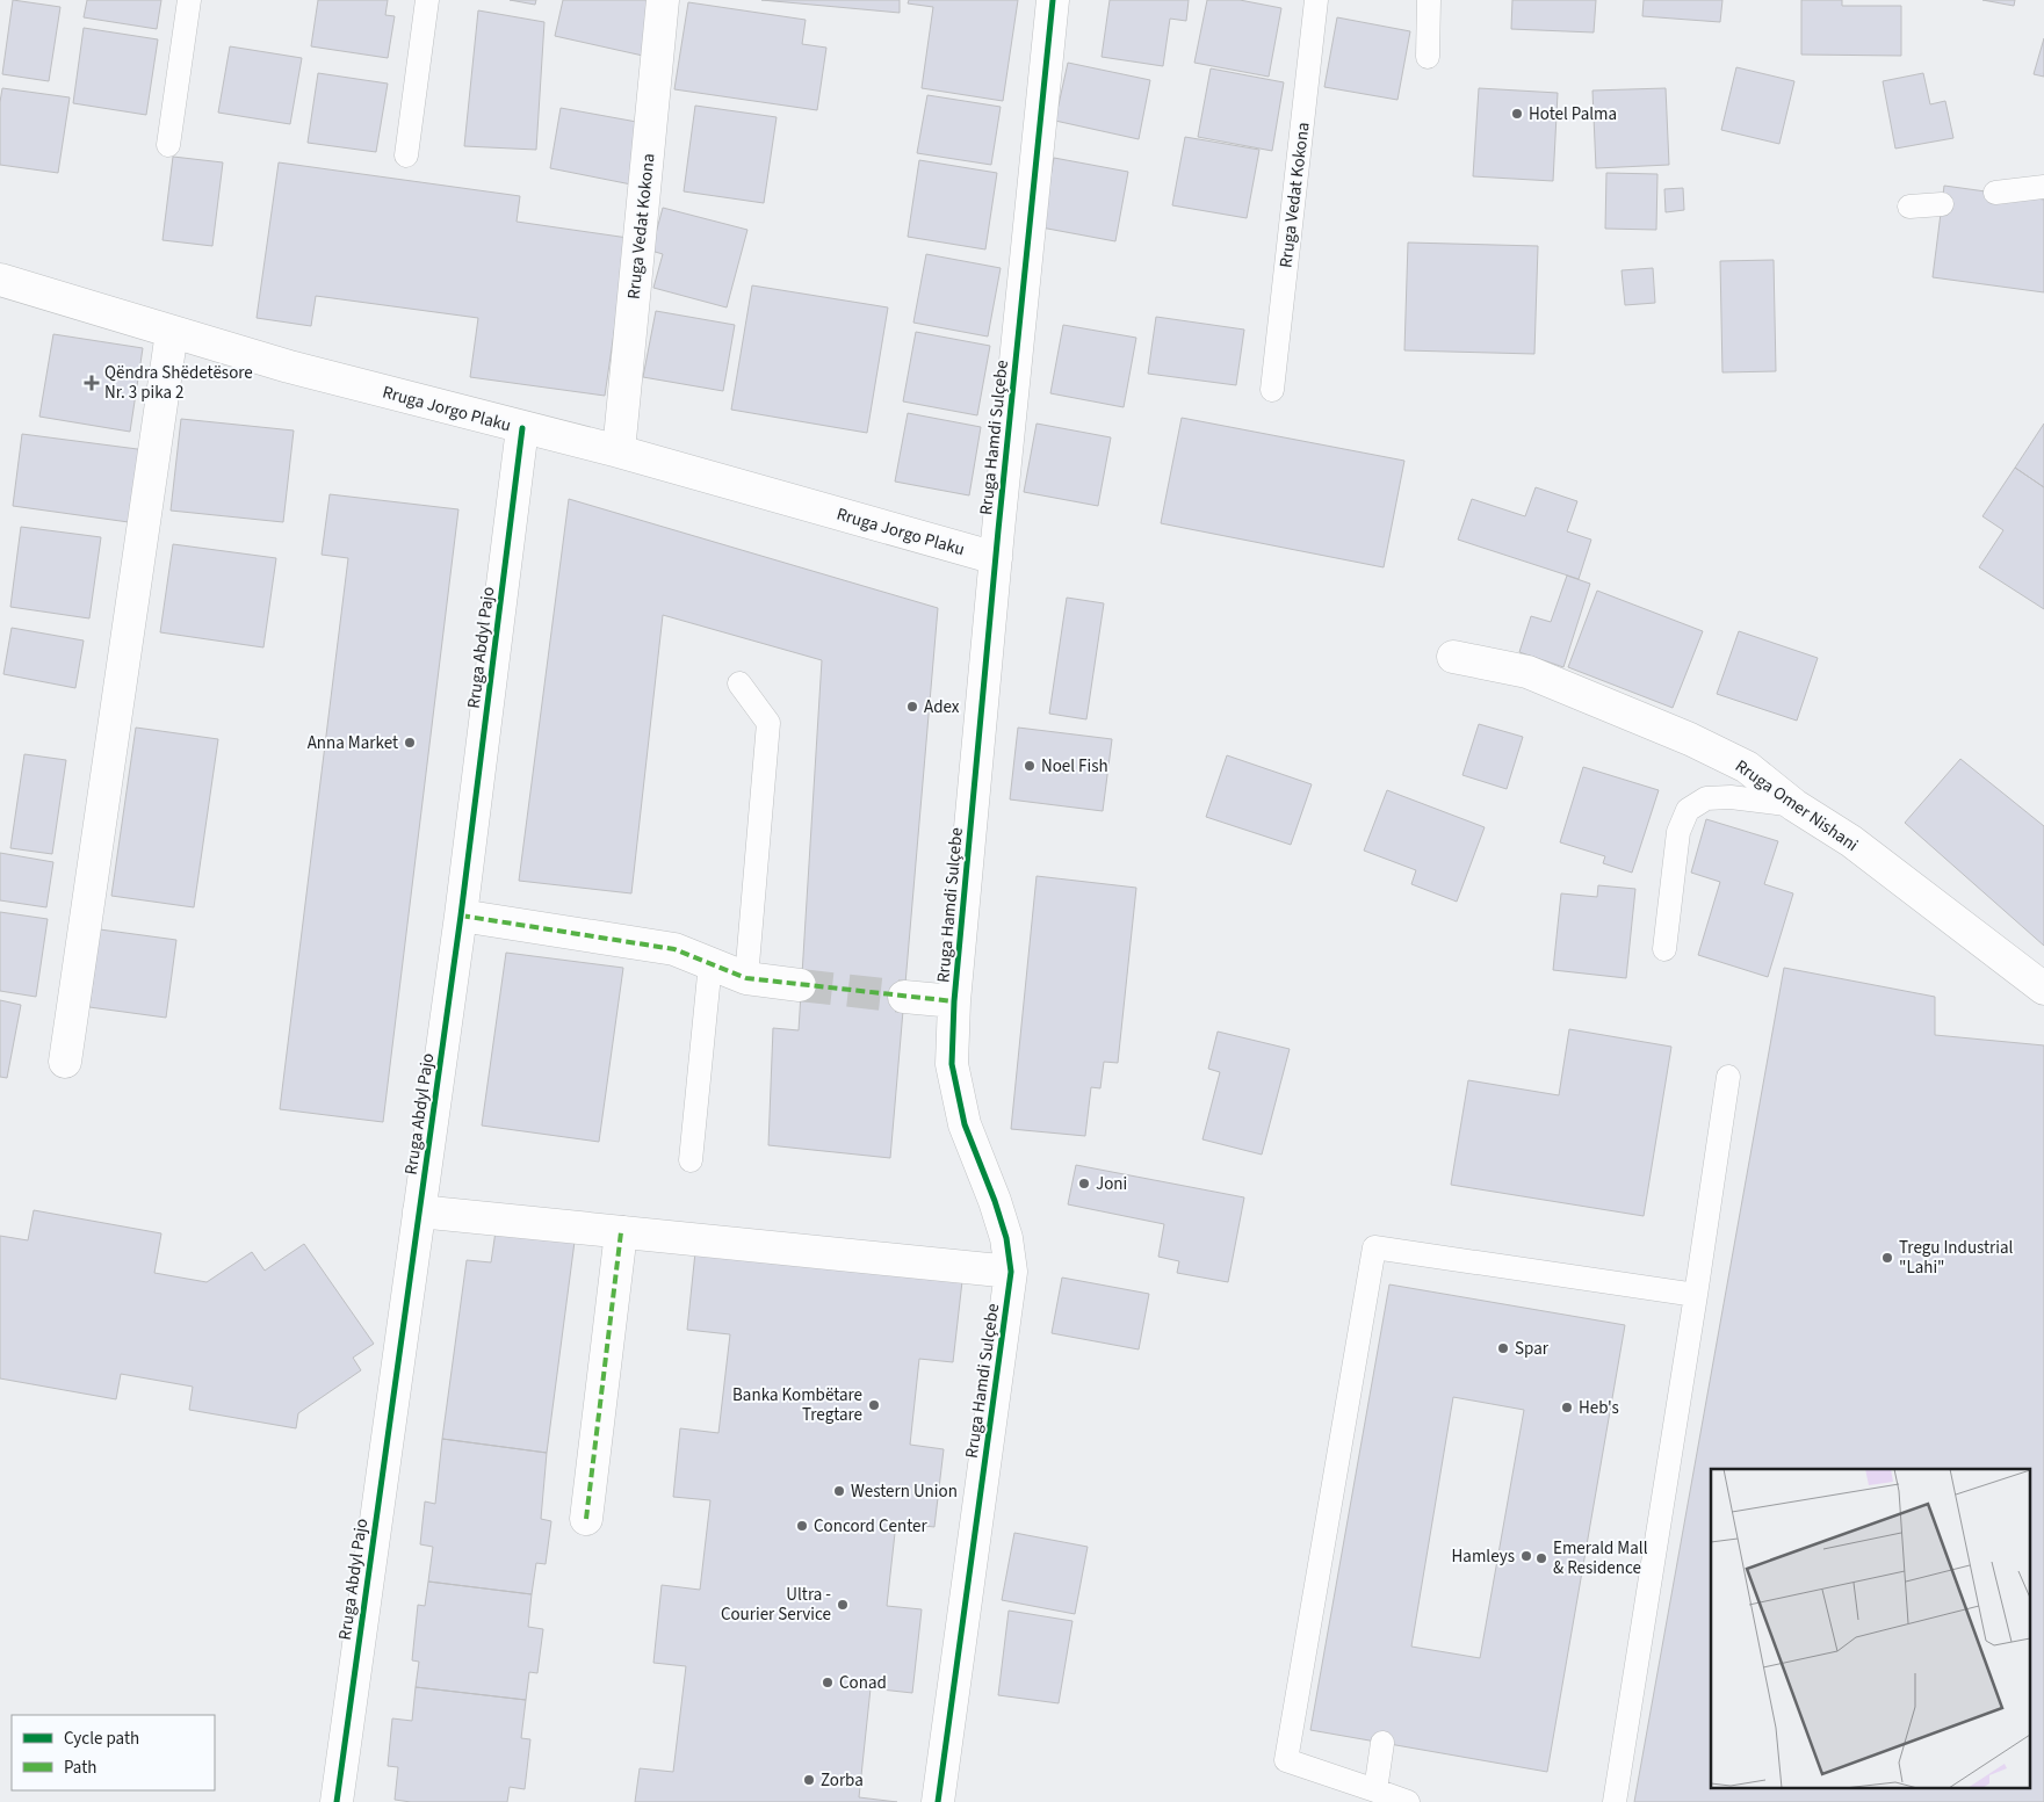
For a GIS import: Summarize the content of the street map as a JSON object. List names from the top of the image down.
{
  "streets": {
    "street": [
      "Rruga Vedat Kokona",
      "Rruga Jorgo Plaku",
      "Rruga Hamdi Sulçebe",
      "Rruga Abdyl Pajo",
      "Rruga Omer Nishani"
    ]
  },
  "crossings": [
    ["Rruga Vedat Kokona", "Rruga Jorgo Plaku"],
    ["Rruga Jorgo Plaku", "Rruga Hamdi Sulçebe"],
    ["Rruga Jorgo Plaku", "Rruga Abdyl Pajo"]
  ],
  "places": {
    "other": [
      "Hotel Palma",
      "Adex",
      "Anna Market",
      "Noel Fish",
      "Joni",
      "Tregu Industrial \"Lahi\"",
      "Spar",
      "Banka Kombëtare Tregtare",
      "Heb's",
      "Western Union",
      "Concord Center",
      "Hamleys",
      "Emerald Mall & Residence",
      "Ultra - Courier Service",
      "Conad",
      "Zorba"
    ],
    "health": ["Qëndra Shëdetësore Nr. 3 pika 2"]
  },
  "legend": ["Cycle path", "Path"]
}
